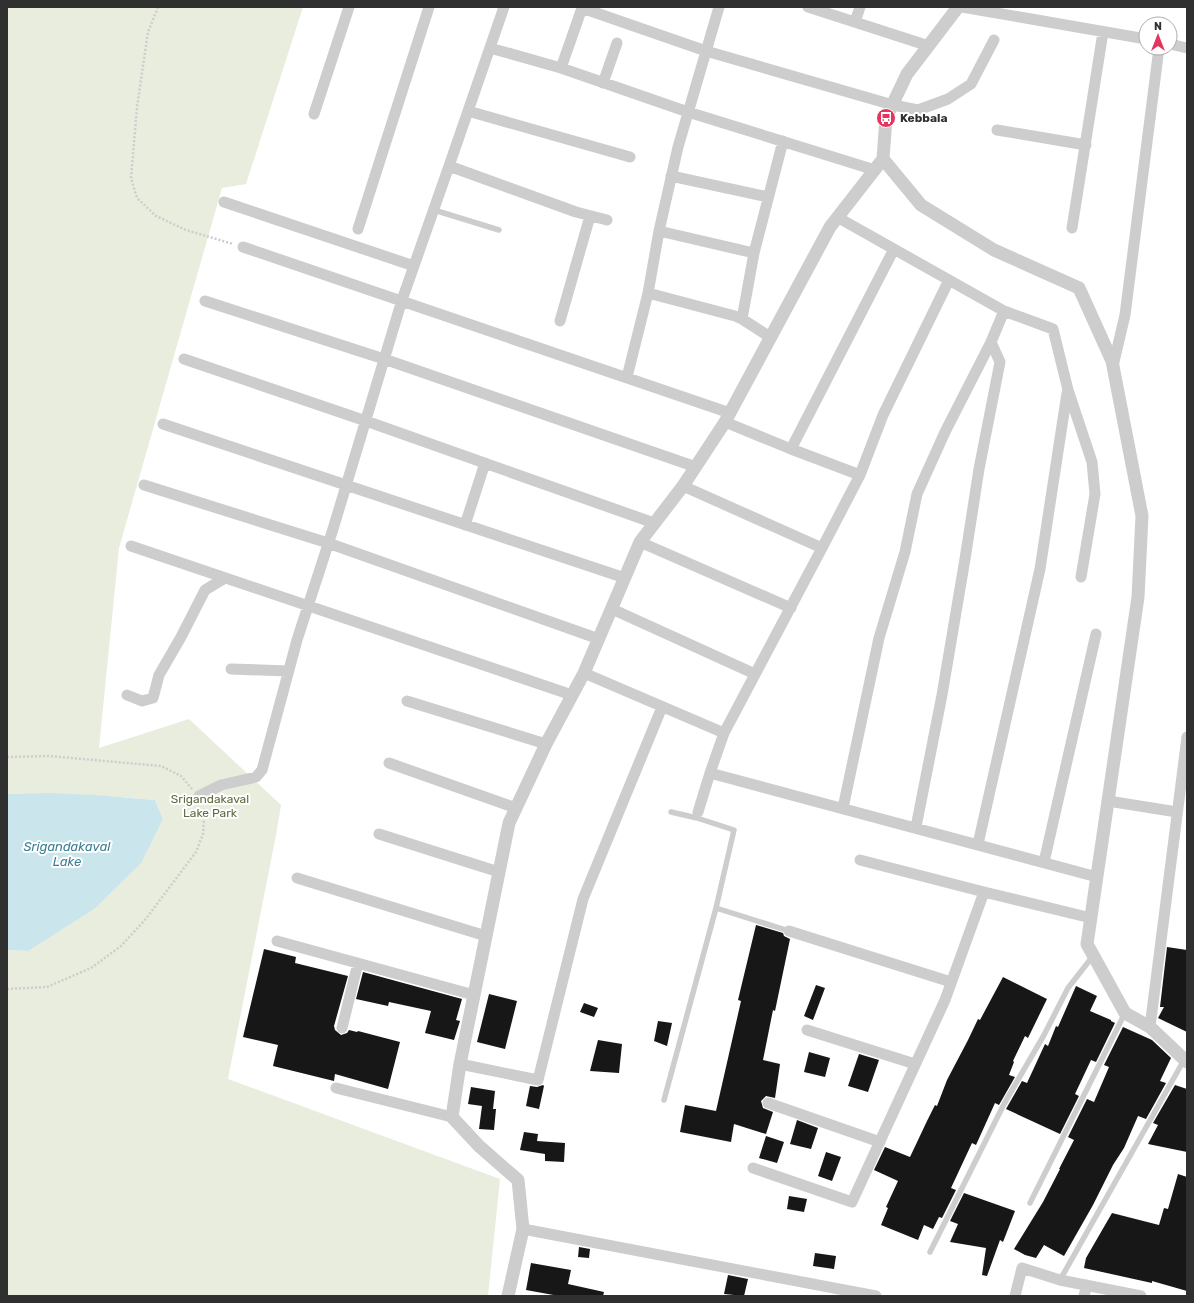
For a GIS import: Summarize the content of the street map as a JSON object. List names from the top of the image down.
{
  "water": ["Srigandakaval Lake"],
  "parks": ["Srigandakaval Lake Park"],
  "places": {
    "bus stop": ["Kebbala"]
  },
  "north": "top"
}
